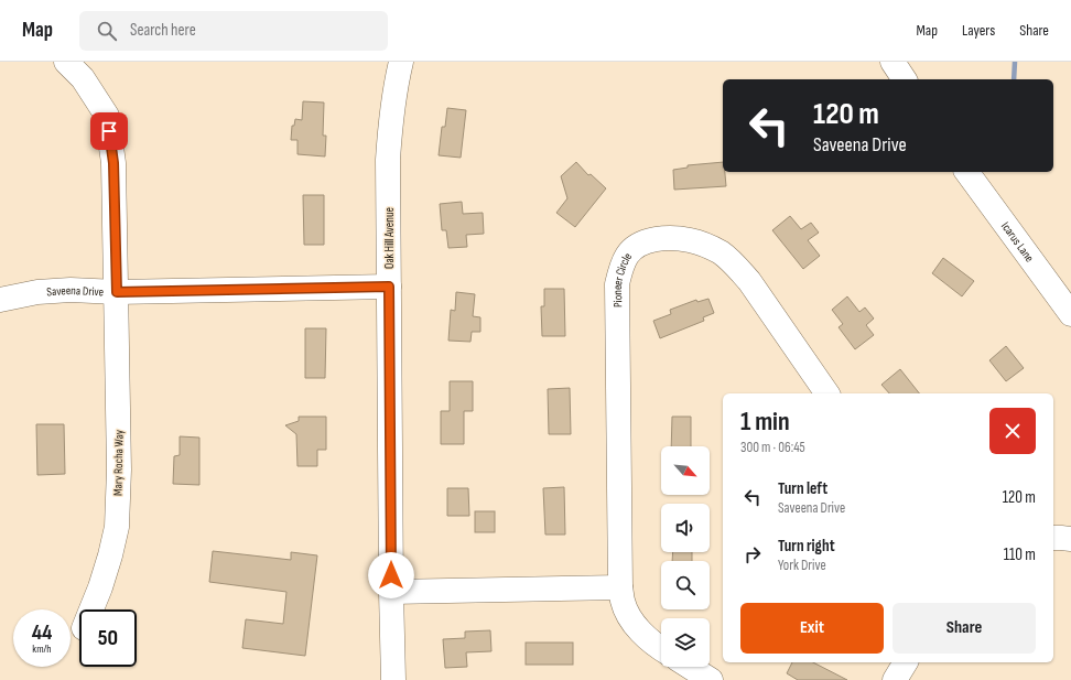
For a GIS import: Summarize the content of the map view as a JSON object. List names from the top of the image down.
{
  "streets": {
    "street": [
      "Oak Hill Avenue",
      "Icarus Lane",
      "Pioneer Circle",
      "Saveena Drive",
      "Mary Rocha Way"
    ]
  },
  "crossings": [
    ["Oak Hill Avenue", "Saveena Drive"],
    ["Saveena Drive", "Mary Rocha Way"]
  ],
  "north": "bottom right",
  "page": {
    "header": "Map",
    "search": "Search here",
    "nav": ["Map", "Layers", "Share"],
    "turn": ["120 m", "Saveena Drive"],
    "heading": ["1 min", "300 m · 06:45"],
    "list": [
      {
        "name": "Turn left",
        "note": "Saveena Drive",
        "value": "120 m"
      },
      {
        "name": "Turn right",
        "note": "York Drive",
        "value": "110 m"
      }
    ],
    "buttons": ["Exit", "Share"],
    "speed": "44 km/h",
    "limit": "50"
  }
}
